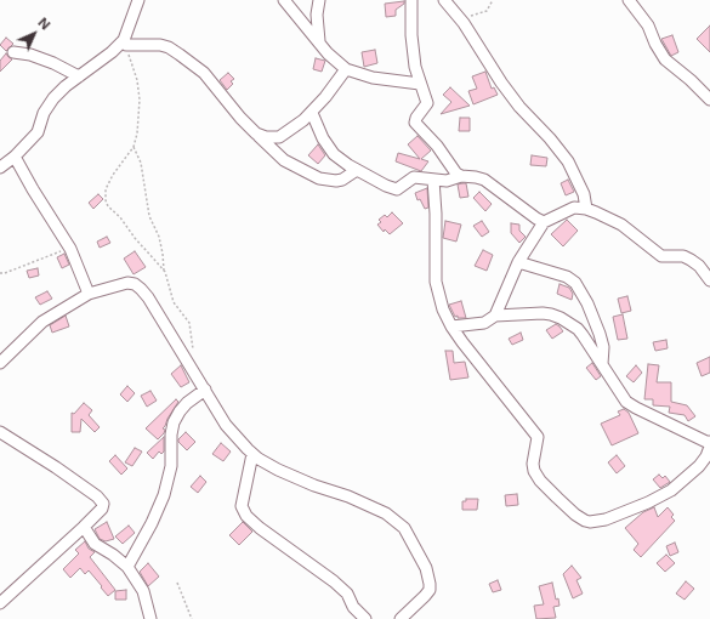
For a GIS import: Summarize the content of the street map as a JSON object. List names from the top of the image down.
{
  "north": "top right"
}
